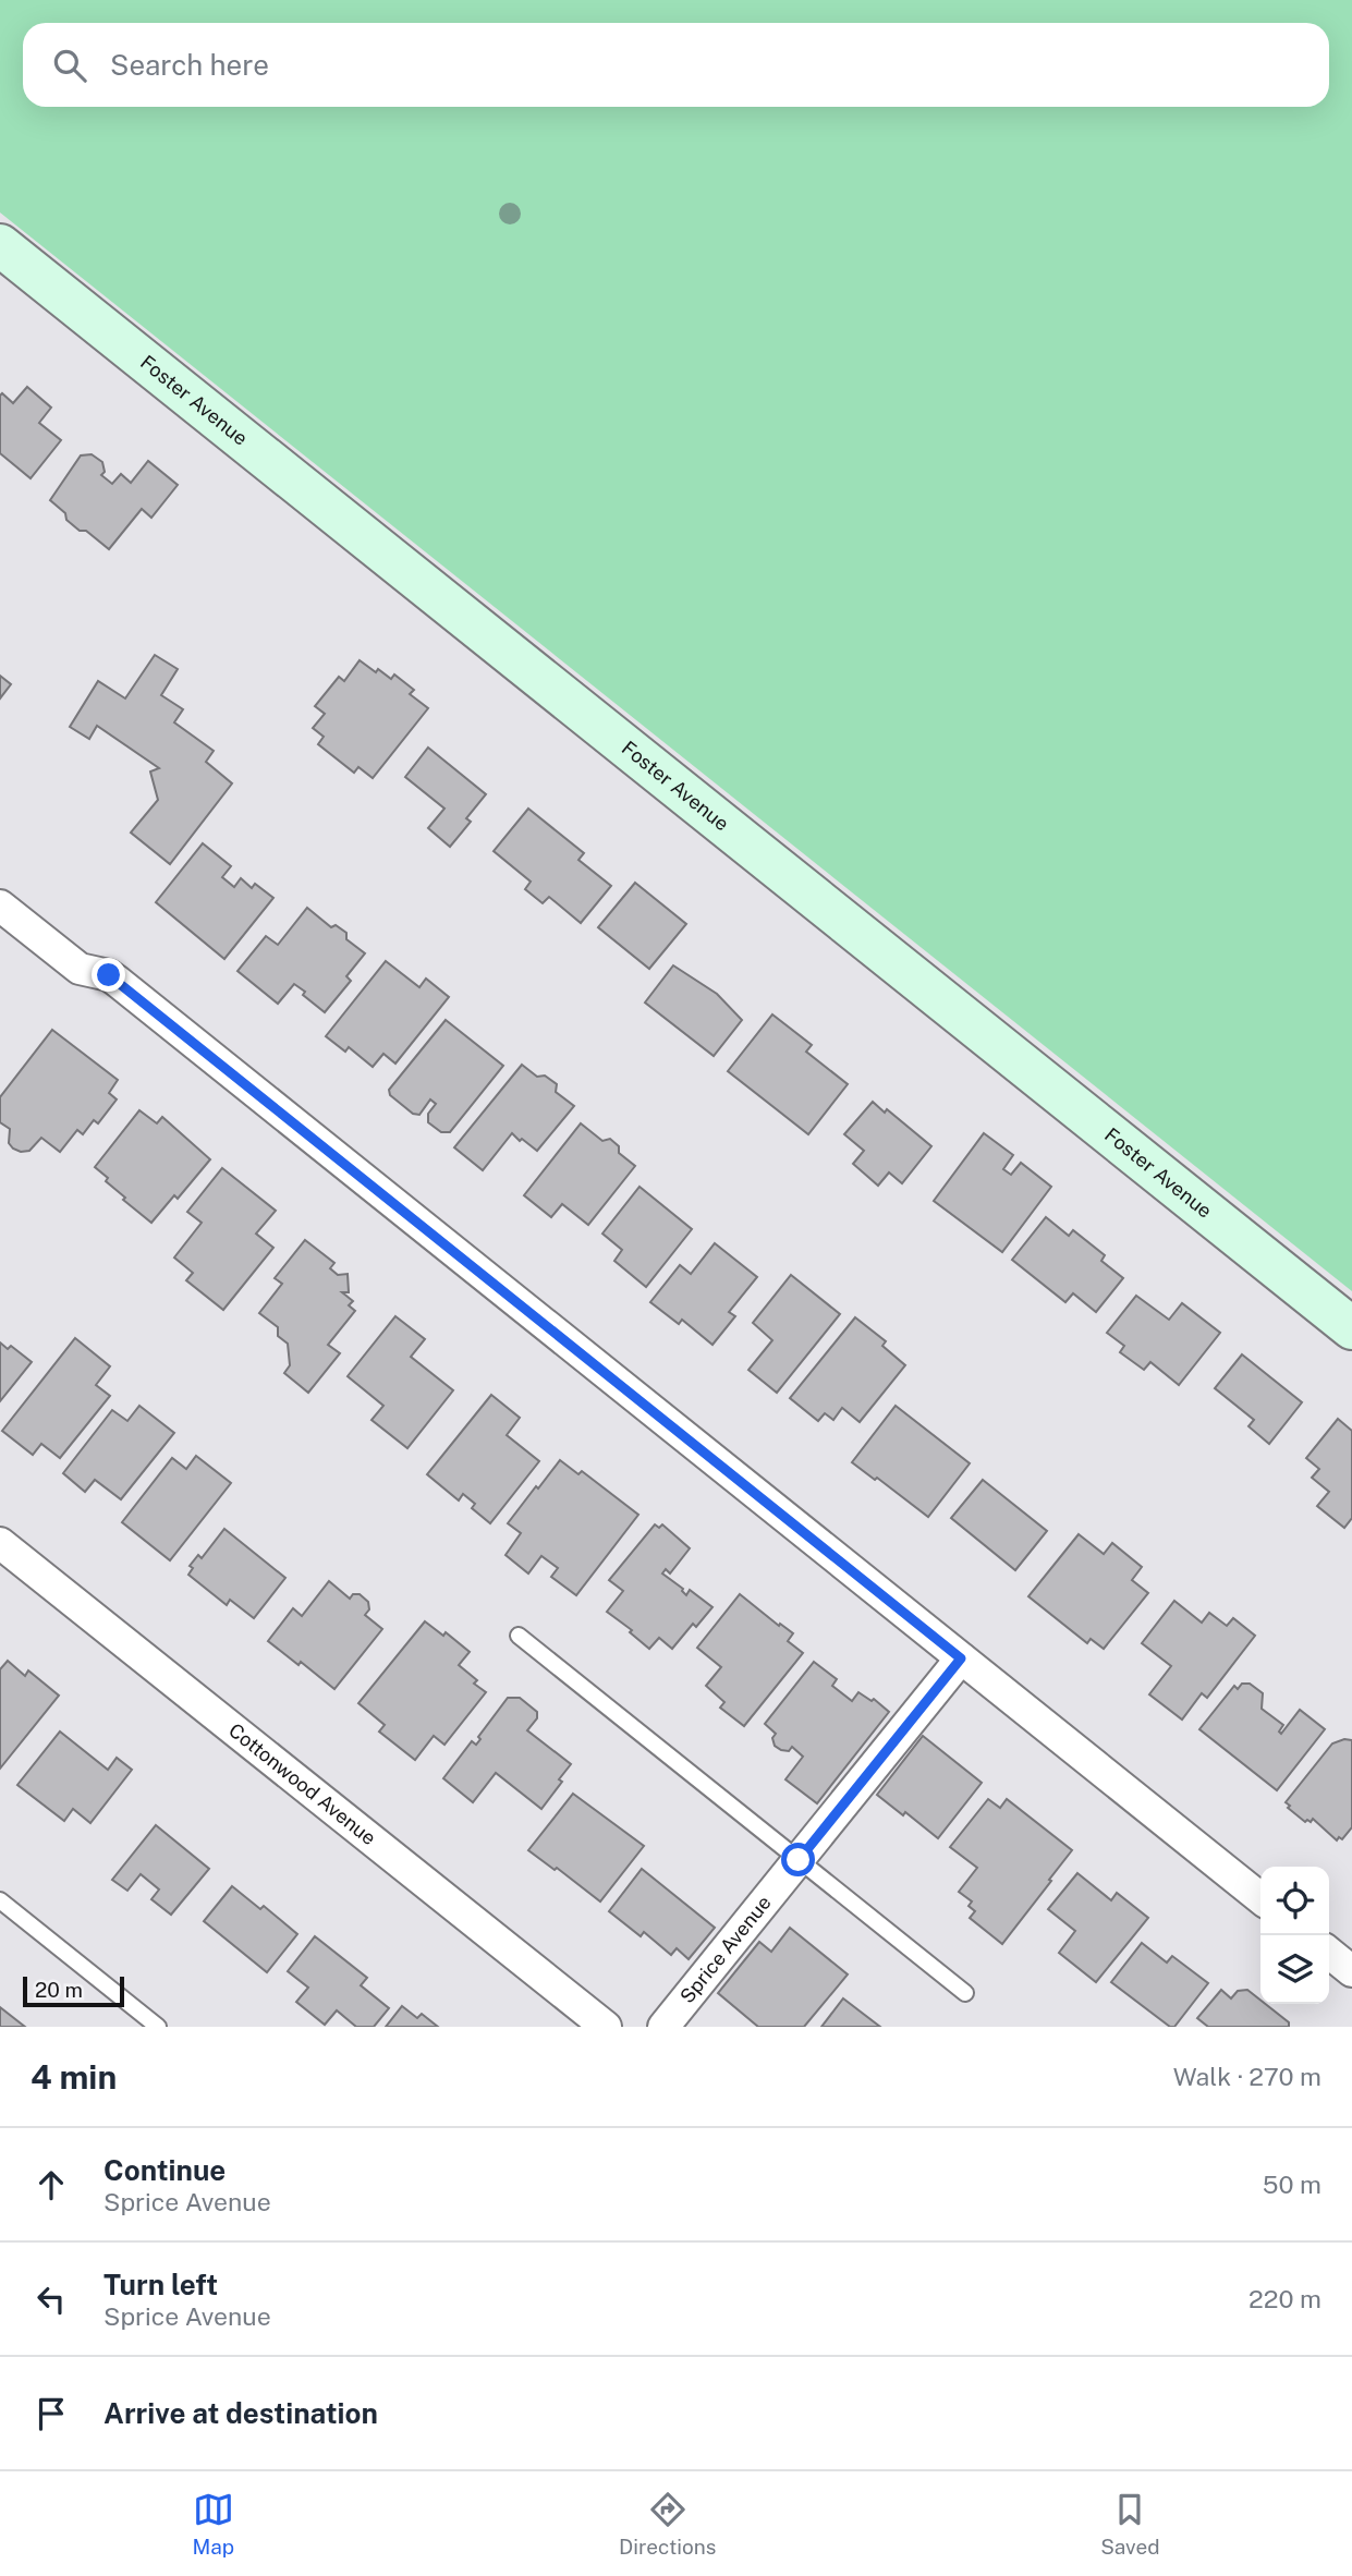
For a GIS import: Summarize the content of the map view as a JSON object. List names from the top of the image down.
{
  "streets": {
    "street": ["Foster Avenue", "Cottonwood Avenue", "Sprice Avenue"]
  },
  "scale_bar": "20 m",
  "page": {
    "search": "Search here",
    "scale": "20 m",
    "heading": ["4 min", "Walk · 270 m"],
    "list": [
      ["Continue", "Sprice Avenue", "50 m"],
      ["Turn left", "Sprice Avenue", "220 m"],
      "Arrive at destination"
    ],
    "nav": ["Map", "Directions", "Saved"]
  }
}
